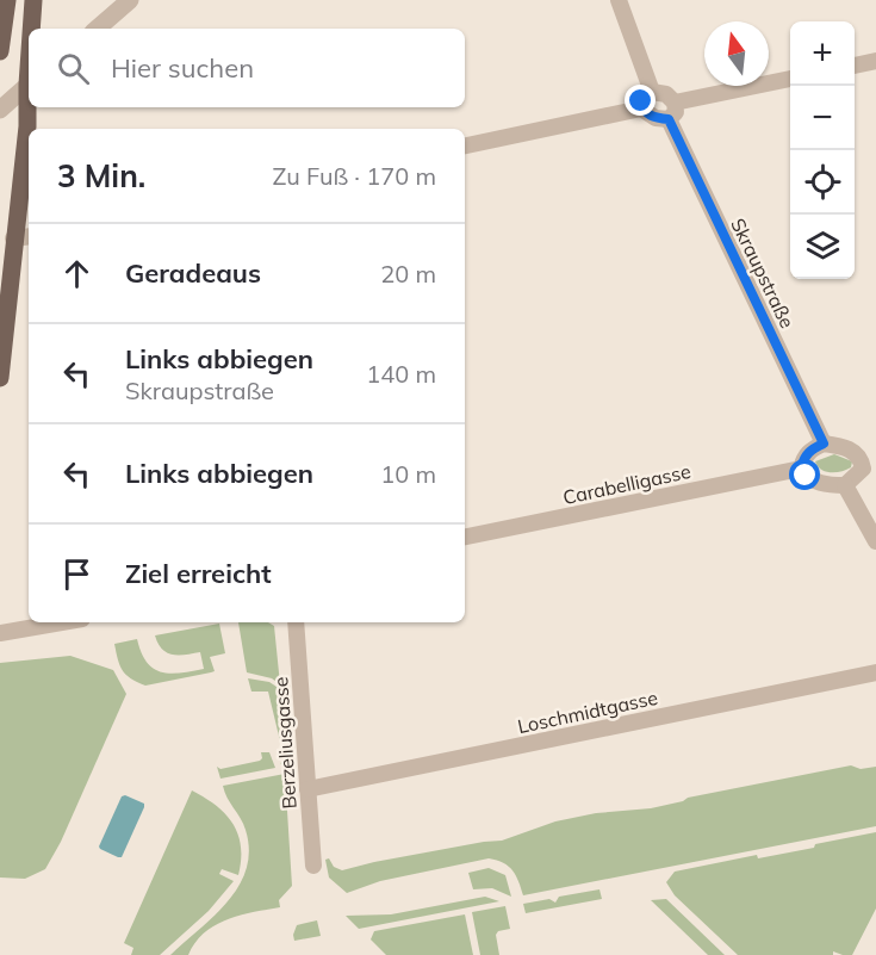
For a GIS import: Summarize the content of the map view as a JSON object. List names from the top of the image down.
{
  "streets": {
    "street": [
      "Skraupstraße",
      "Carabelligasse",
      "Loschmidtgasse",
      "Berzeliusgasse"
    ]
  },
  "crossings": [
    ["Loschmidtgasse", "Berzeliusgasse"]
  ],
  "north": "top",
  "page": {
    "map_buttons": ["+", "−"],
    "search": "Hier suchen",
    "heading": ["3 Min.", "Zu Fuß · 170 m"],
    "list": [
      ["Geradeaus", "20 m"],
      ["Links abbiegen", "Skraupstraße", "140 m"],
      ["Links abbiegen", "10 m"],
      "Ziel erreicht"
    ]
  }
}
